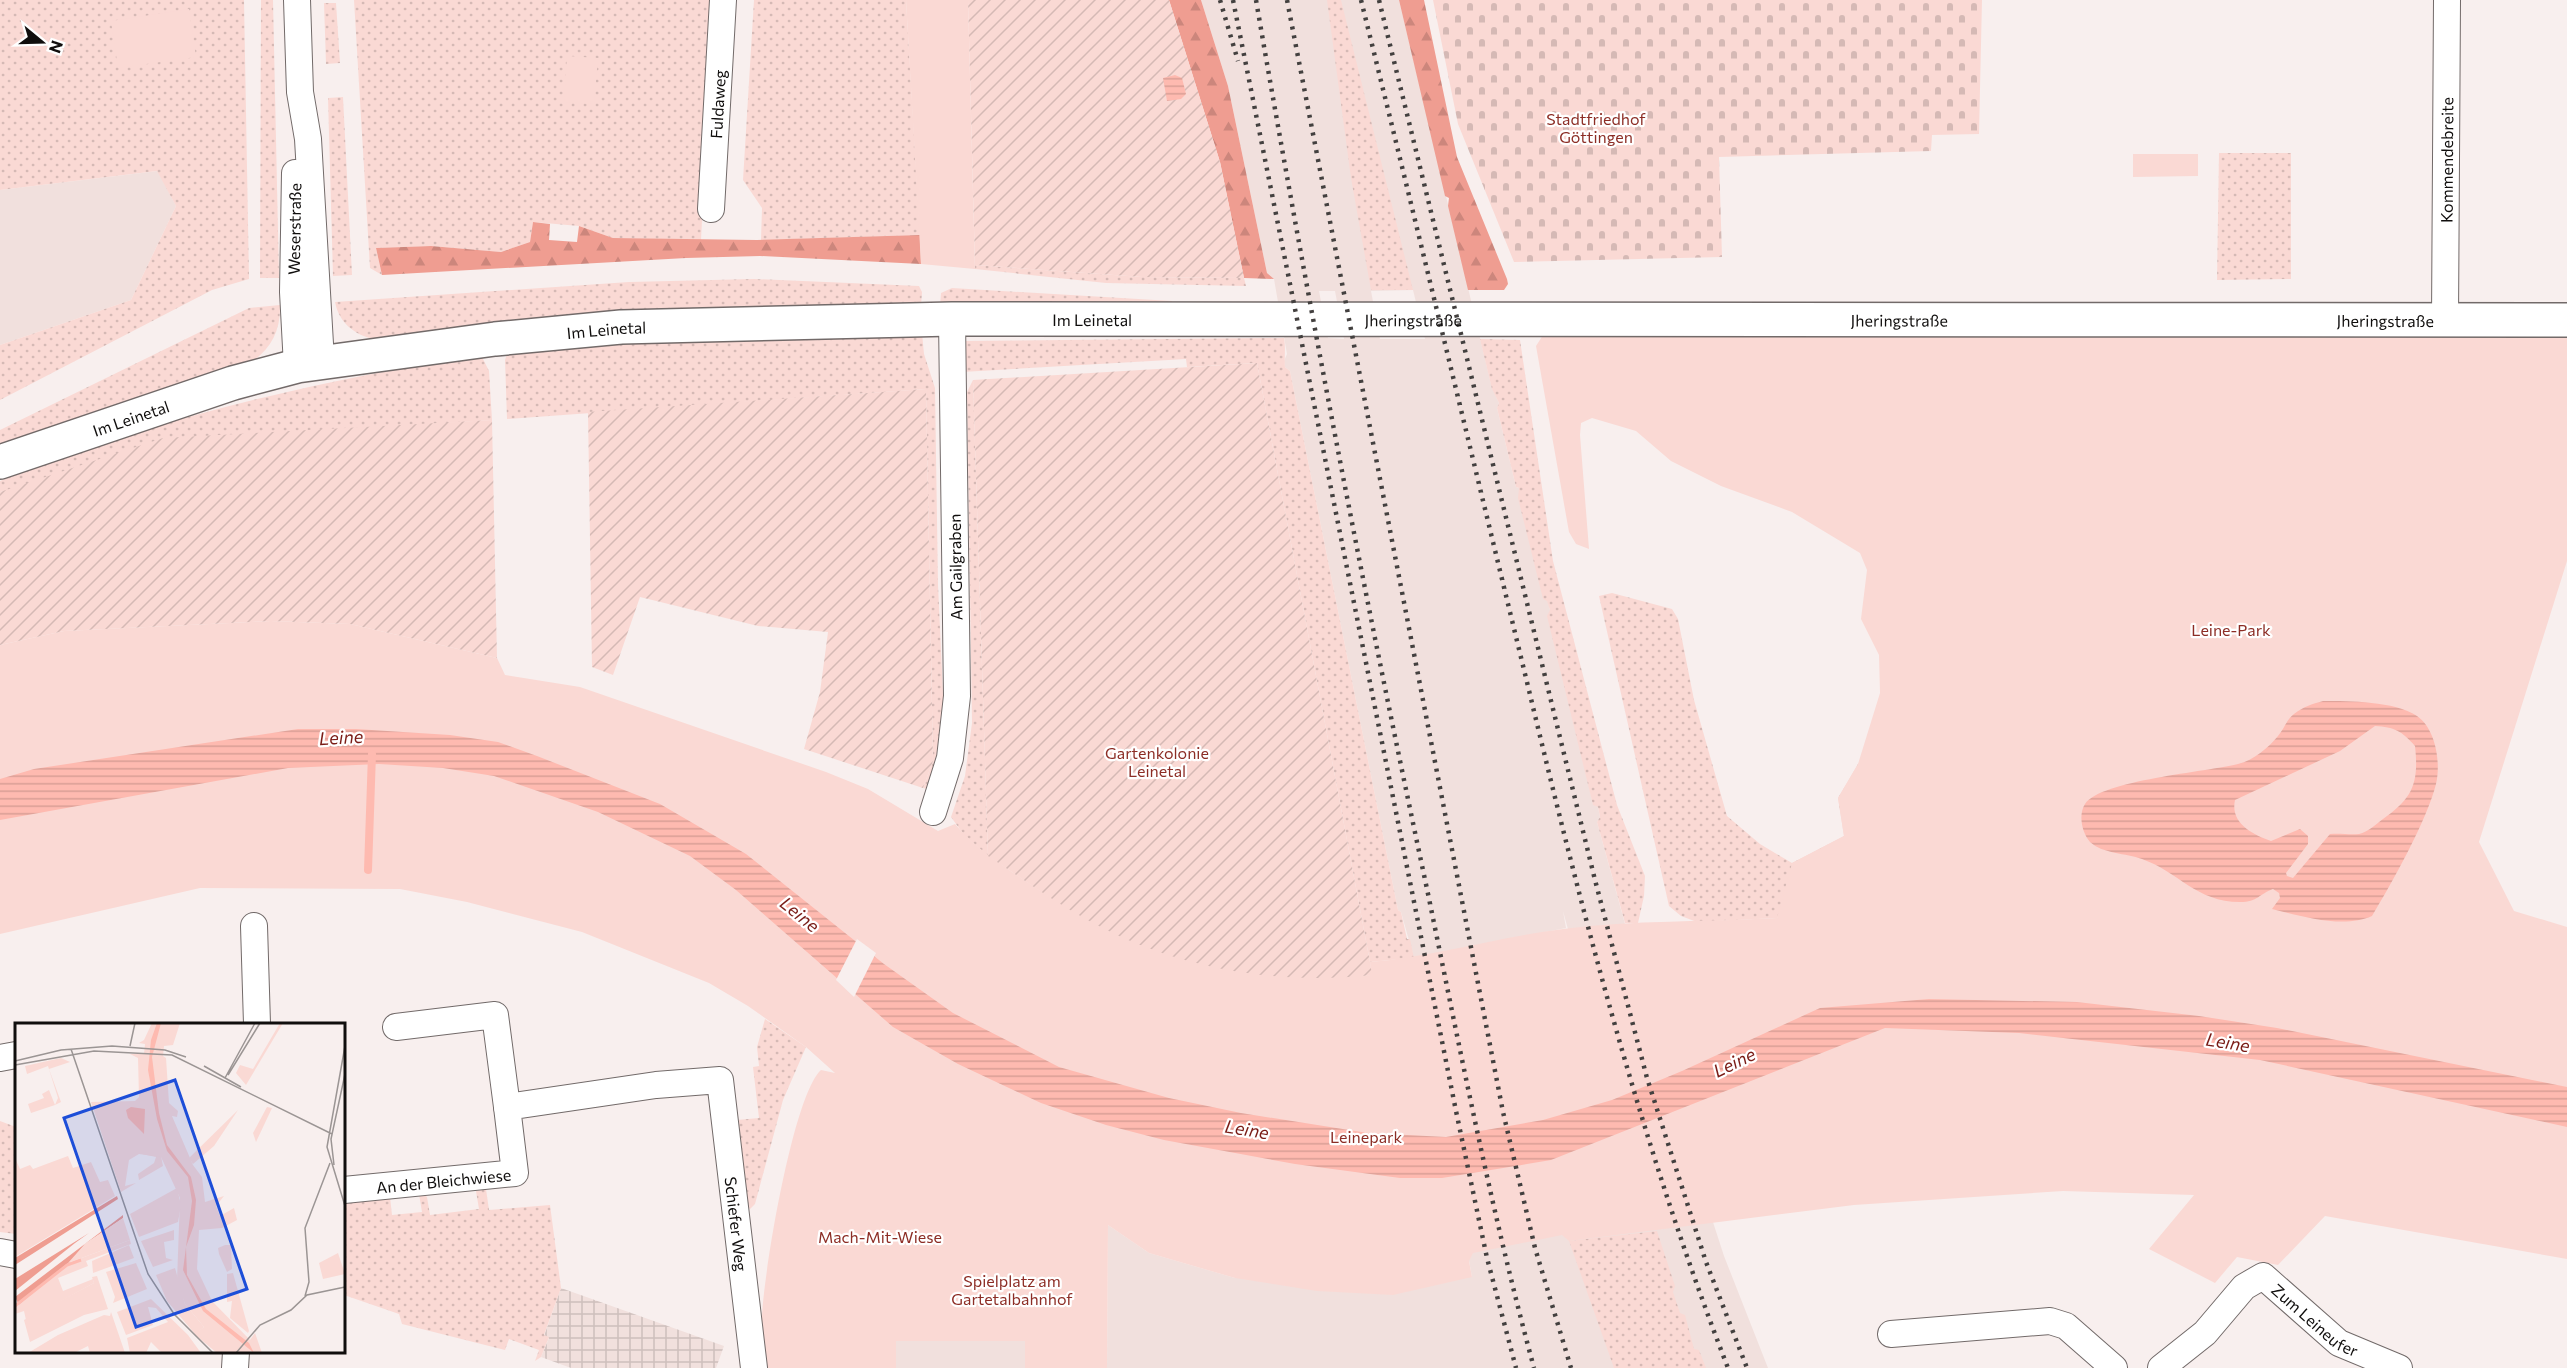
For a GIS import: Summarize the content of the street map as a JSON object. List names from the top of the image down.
{
  "streets": {
    "main road": ["Im Leinetal", "Jheringstraße"],
    "street": [
      "Fuldaweg",
      "Kommendebreite",
      "Weserstraße",
      "Am Gailgraben",
      "An der Bleichwiese",
      "Schiefer Weg",
      "Zum Leineufer"
    ]
  },
  "crossings": [
    ["Kommendebreite", "Jheringstraße"],
    ["Weserstraße", "Im Leinetal"],
    ["Im Leinetal", "Jheringstraße"],
    ["Im Leinetal", "Am Gailgraben"],
    ["An der Bleichwiese", "Schiefer Weg"]
  ],
  "water": ["Leine"],
  "parks": [
    "Stadtfriedhof Göttingen",
    "Leine-Park",
    "Gartenkolonie Leinetal",
    "Leinepark",
    "Mach-Mit-Wiese",
    "Spielplatz am Gartetalbahnhof"
  ],
  "north": "right"
}
